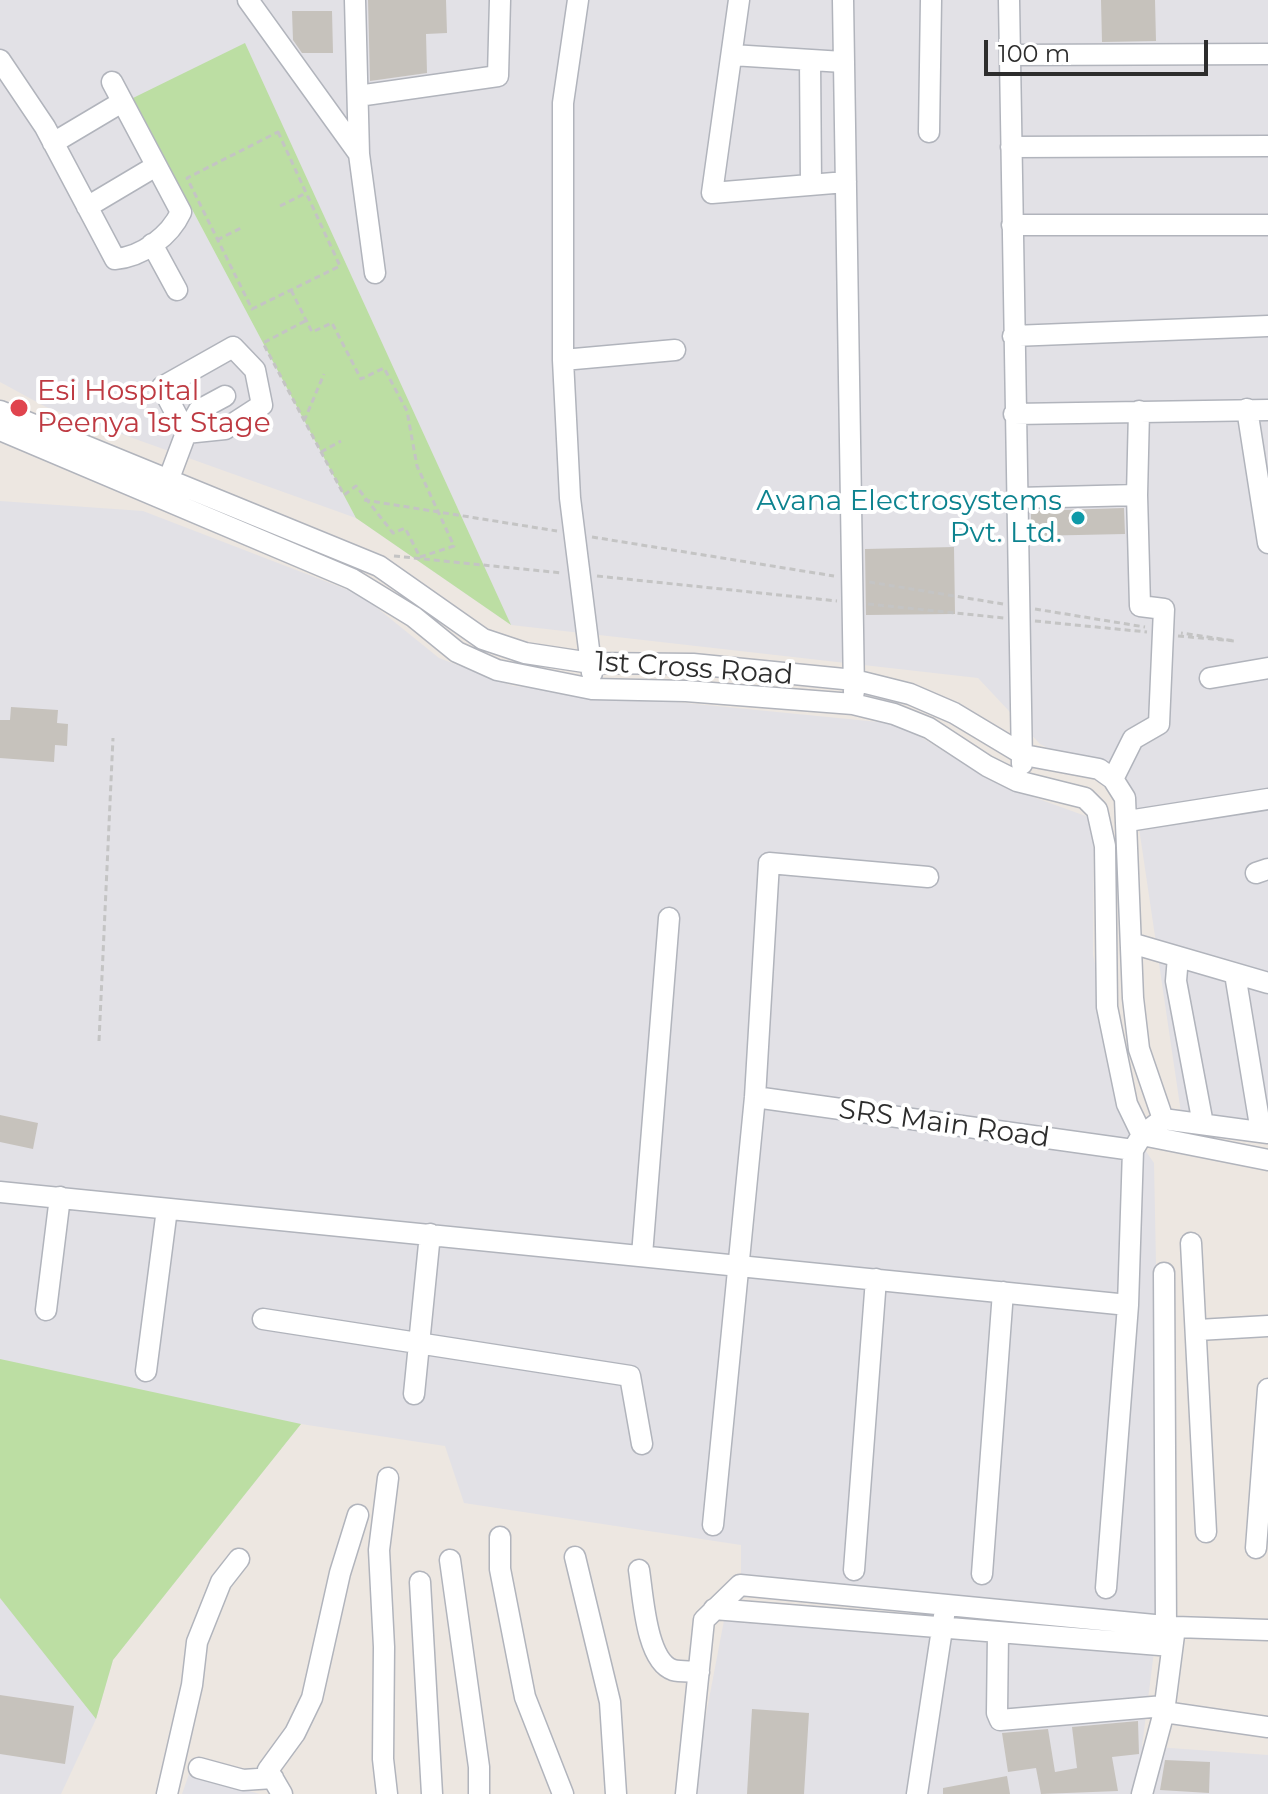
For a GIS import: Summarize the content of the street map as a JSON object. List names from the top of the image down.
{
  "streets": {
    "street": ["1st Cross Road", "SRS Main Road"]
  },
  "places": ["Esi Hospital Peenya 1st Stage", "Avana Electrosystems Pvt. Ltd."],
  "scale_bar": "100 m"
}
